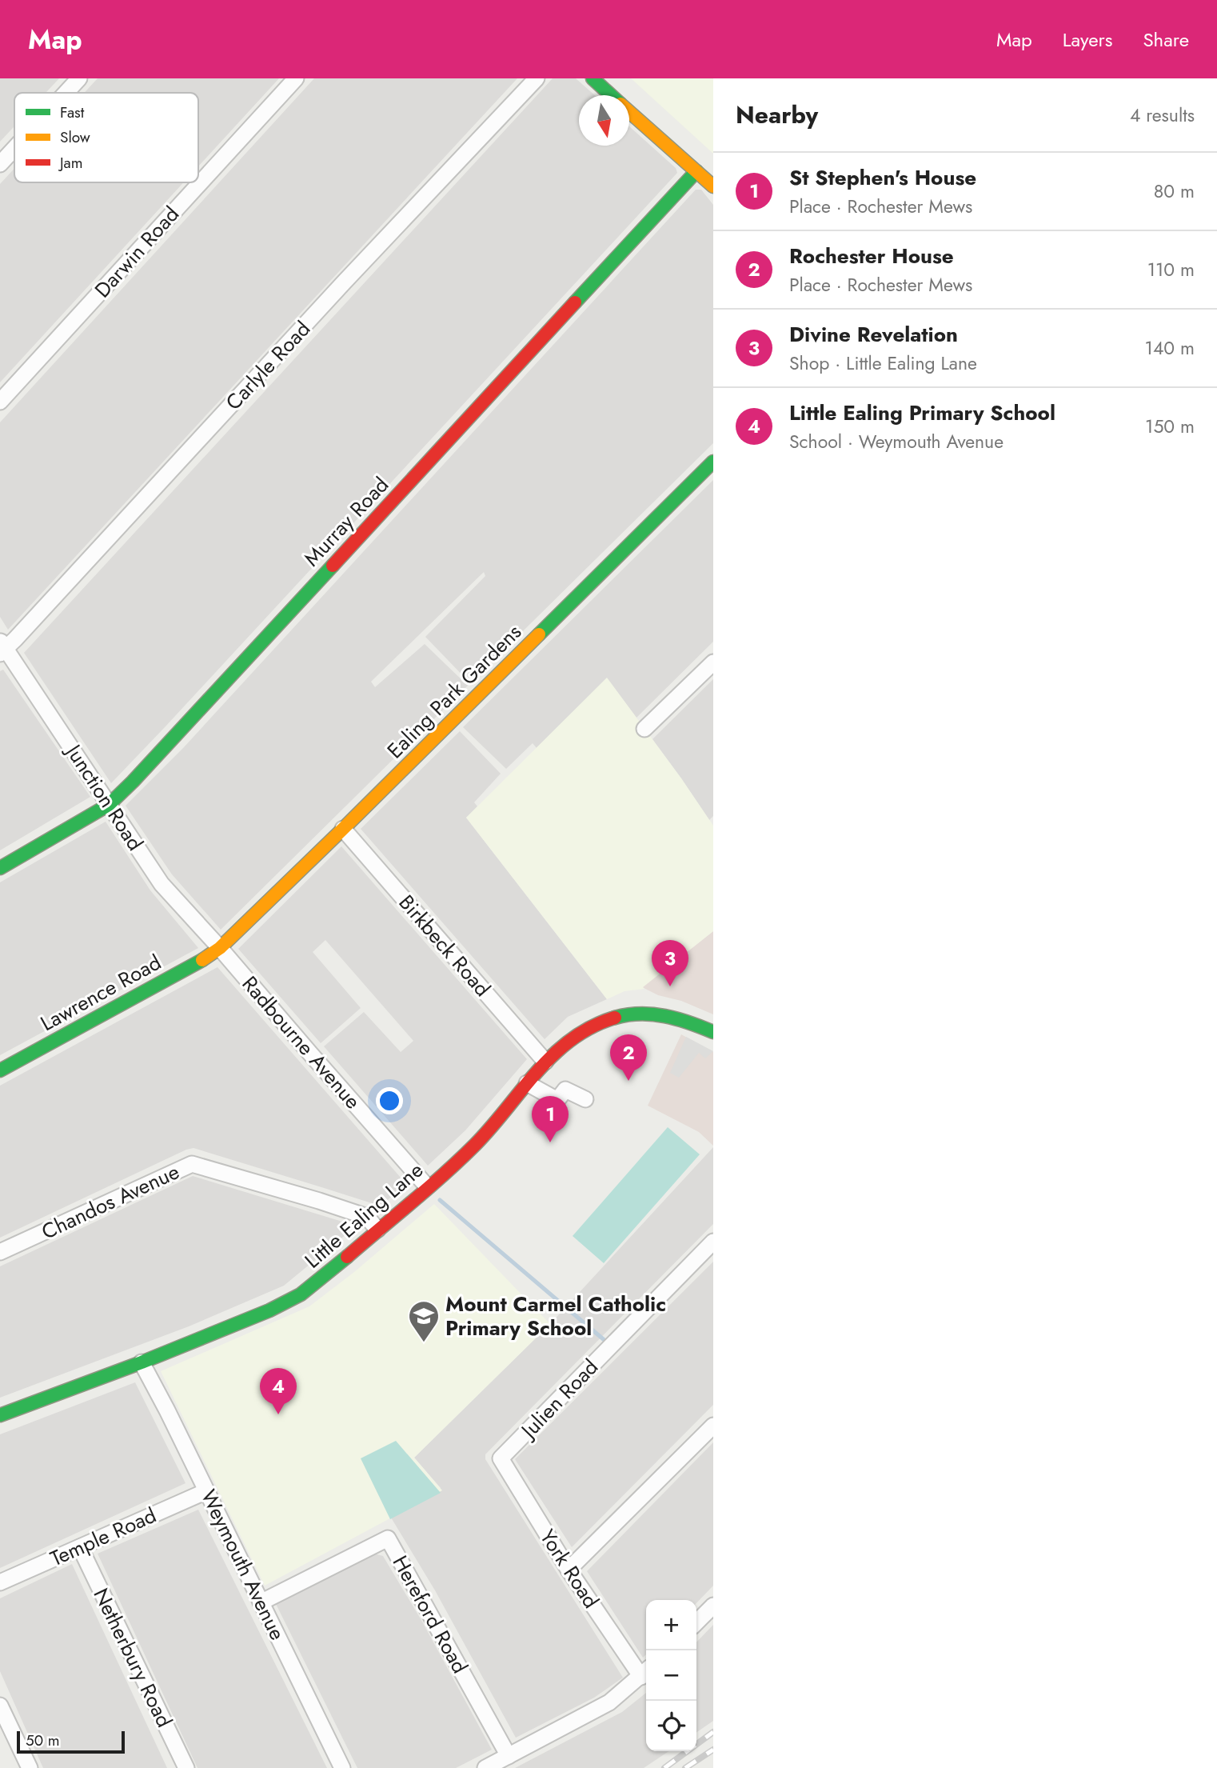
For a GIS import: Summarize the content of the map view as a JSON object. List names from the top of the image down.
{
  "streets": {
    "street": [
      "Darwin Road",
      "Carlyle Road",
      "Murray Road",
      "Ealing Park Gardens",
      "Junction Road",
      "Birkbeck Road",
      "Lawrence Road",
      "Radbourne Avenue",
      "Chandos Avenue",
      "Little Ealing Lane",
      "Julien Road",
      "Temple Road",
      "Weymouth Avenue",
      "York Road",
      "Hereford Road",
      "Netherbury Road"
    ]
  },
  "crossings": [
    ["Carlyle Road", "Junction Road"],
    ["Murray Road", "Junction Road"],
    ["Ealing Park Gardens", "Junction Road"],
    ["Ealing Park Gardens", "Birkbeck Road"],
    ["Ealing Park Gardens", "Lawrence Road"],
    ["Ealing Park Gardens", "Radbourne Avenue"],
    ["Junction Road", "Lawrence Road"],
    ["Junction Road", "Radbourne Avenue"],
    ["Birkbeck Road", "Little Ealing Lane"],
    ["Lawrence Road", "Radbourne Avenue"],
    ["Radbourne Avenue", "Little Ealing Lane"],
    ["Chandos Avenue", "Little Ealing Lane"],
    ["Little Ealing Lane", "Weymouth Avenue"],
    ["Julien Road", "York Road"],
    ["Temple Road", "Weymouth Avenue"],
    ["Temple Road", "Netherbury Road"],
    ["Weymouth Avenue", "Hereford Road"]
  ],
  "places": {
    "school or university": ["Mount Carmel Catholic Primary School"]
  },
  "legend": ["Fast", "Slow", "Jam"],
  "scale_bar": "50 m",
  "north": "bottom",
  "page": {
    "header": "Map",
    "nav": ["Map", "Layers", "Share"],
    "heading": ["Nearby", "4 results"],
    "list": [
      {
        "mark": "1",
        "name": "St Stephen's House",
        "note": "Place · Rochester Mews",
        "value": "80 m"
      },
      {
        "mark": "2",
        "name": "Rochester House",
        "note": "Place · Rochester Mews",
        "value": "110 m"
      },
      {
        "mark": "3",
        "name": "Divine Revelation",
        "note": "Shop · Little Ealing Lane",
        "value": "140 m"
      },
      {
        "mark": "4",
        "name": "Little Ealing Primary School",
        "note": "School · Weymouth Avenue",
        "value": "150 m"
      }
    ],
    "pins": [
      "3",
      "2",
      "1",
      "4"
    ],
    "map_buttons": ["+", "−"],
    "scale": "50 m"
  }
}
